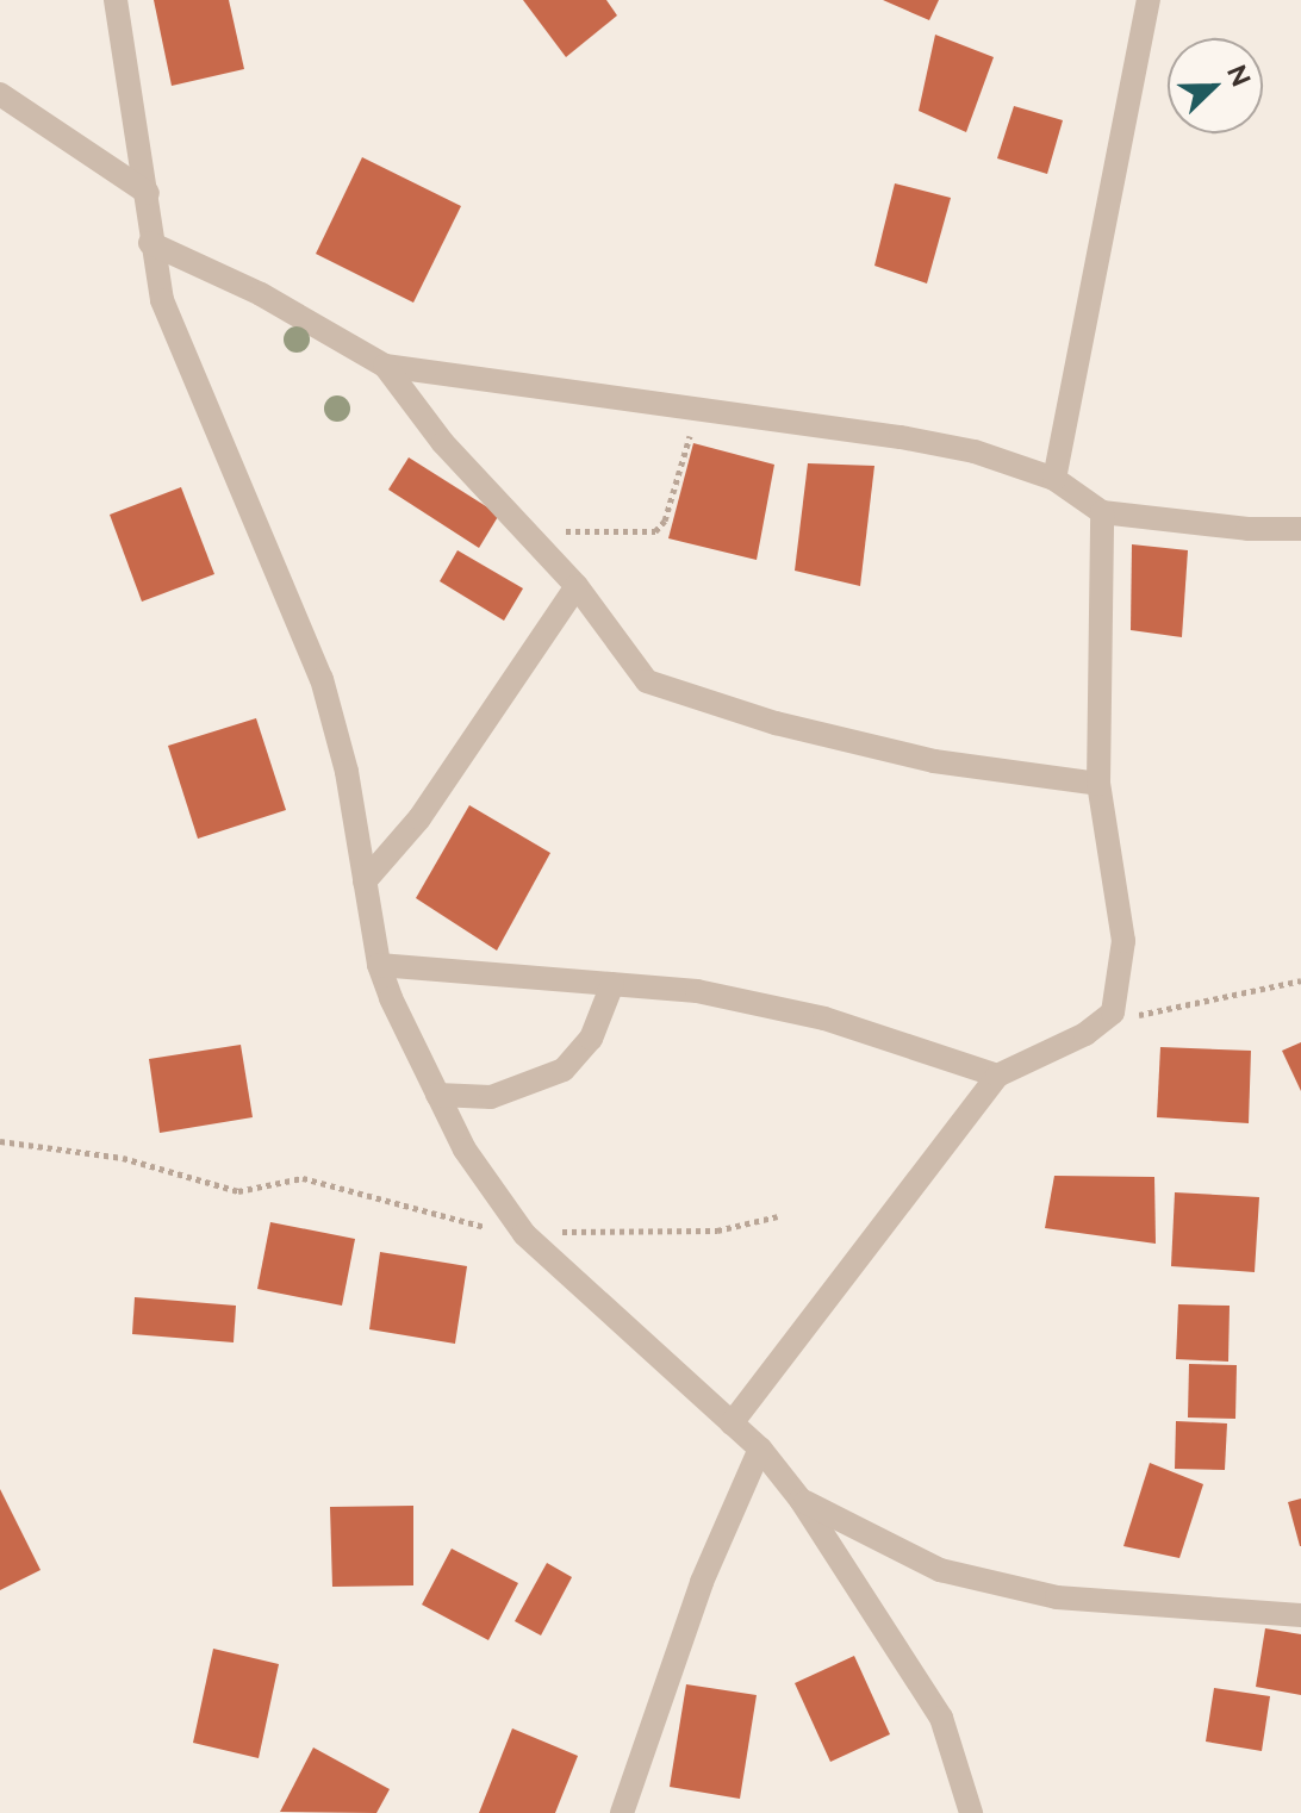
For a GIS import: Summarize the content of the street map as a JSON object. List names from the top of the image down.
{
  "north": "top right"
}
